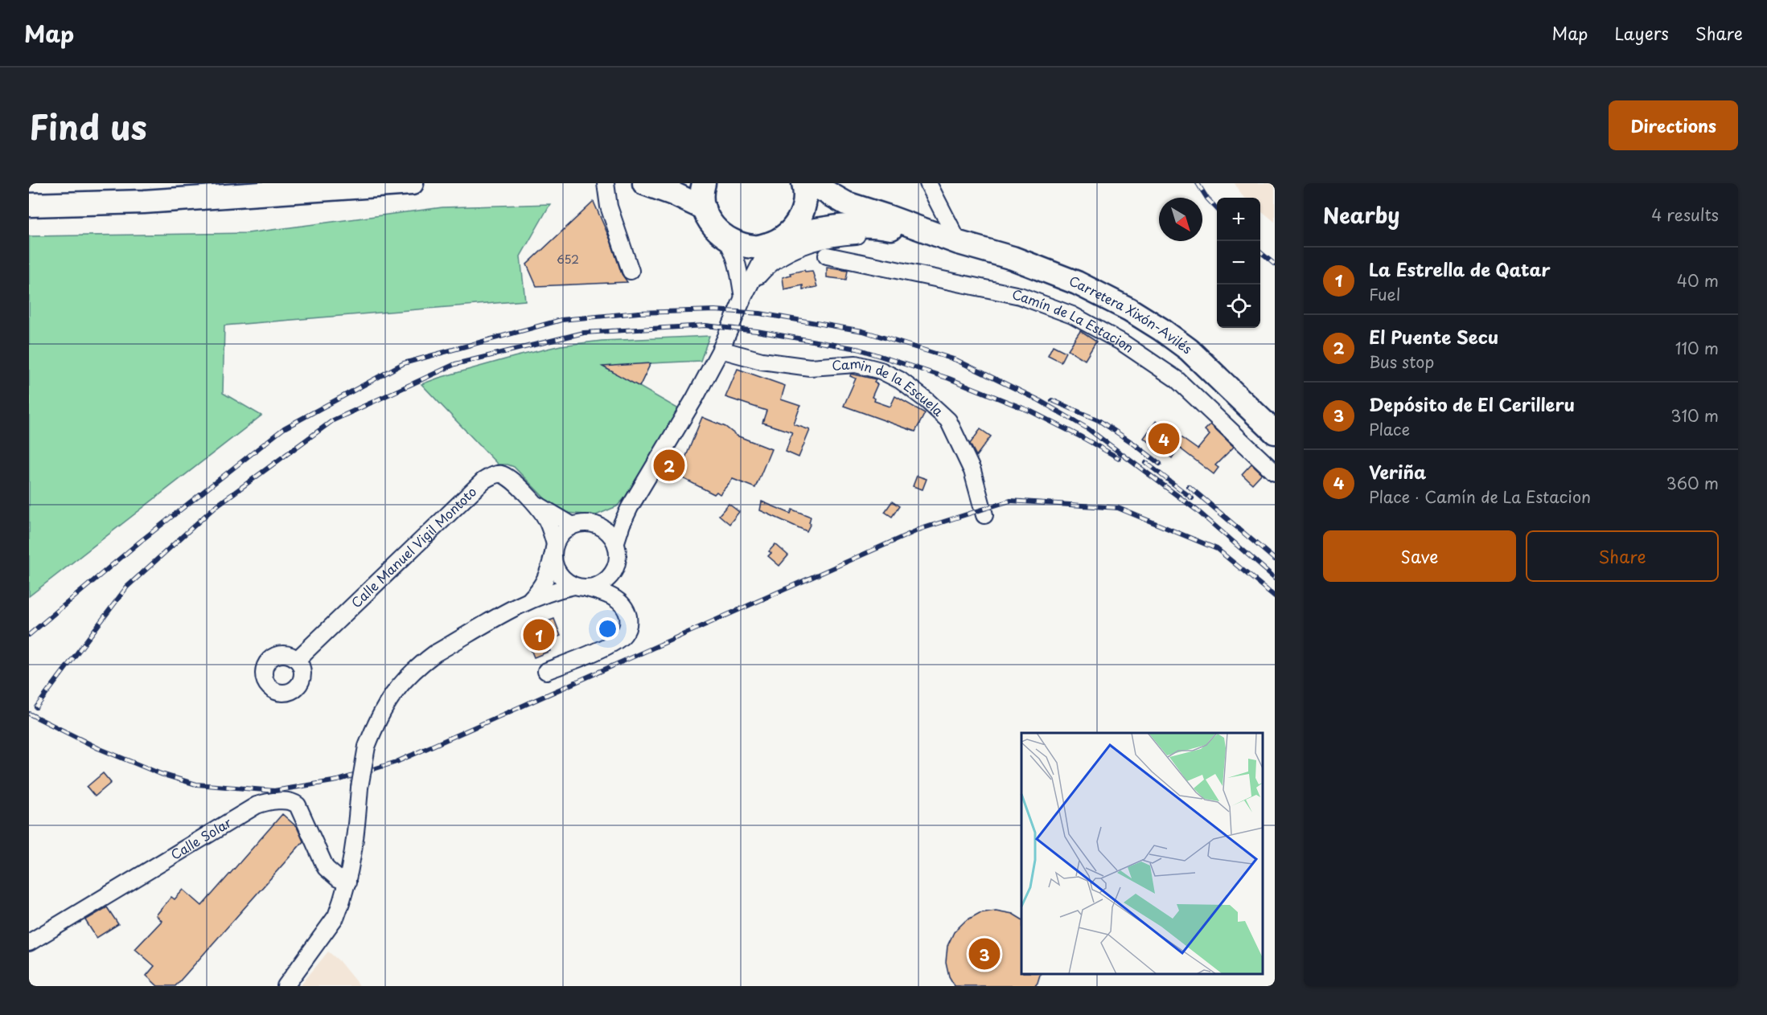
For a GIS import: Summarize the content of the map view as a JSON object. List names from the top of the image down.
{
  "streets": {
    "highway": ["Carretera Xixón-Avilés"],
    "street": [
      "Camín de La Estacion",
      "Camin de la Escuela",
      "Calle Manuel Vigil Montoto",
      "Calle Solar"
    ]
  },
  "house_numbers": ["652"],
  "north": "bottom right",
  "page": {
    "header": "Map",
    "nav": ["Map", "Layers", "Share"],
    "title": "Find us",
    "buttons": [
      "Directions",
      ["Save", "Share"]
    ],
    "heading": ["Nearby", "4 results"],
    "map_buttons": ["+", "−"],
    "list": [
      {
        "mark": "1",
        "name": "La Estrella de Qatar",
        "note": "Fuel",
        "value": "40 m"
      },
      {
        "mark": "2",
        "name": "El Puente Secu",
        "note": "Bus stop",
        "value": "110 m"
      },
      {
        "mark": "3",
        "name": "Depósito de El Cerilleru",
        "note": "Place",
        "value": "310 m"
      },
      {
        "mark": "4",
        "name": "Veriña",
        "note": "Place · Camín de La Estacion",
        "value": "360 m"
      }
    ],
    "pins": [
      "4",
      "2",
      "1",
      "3"
    ]
  }
}
